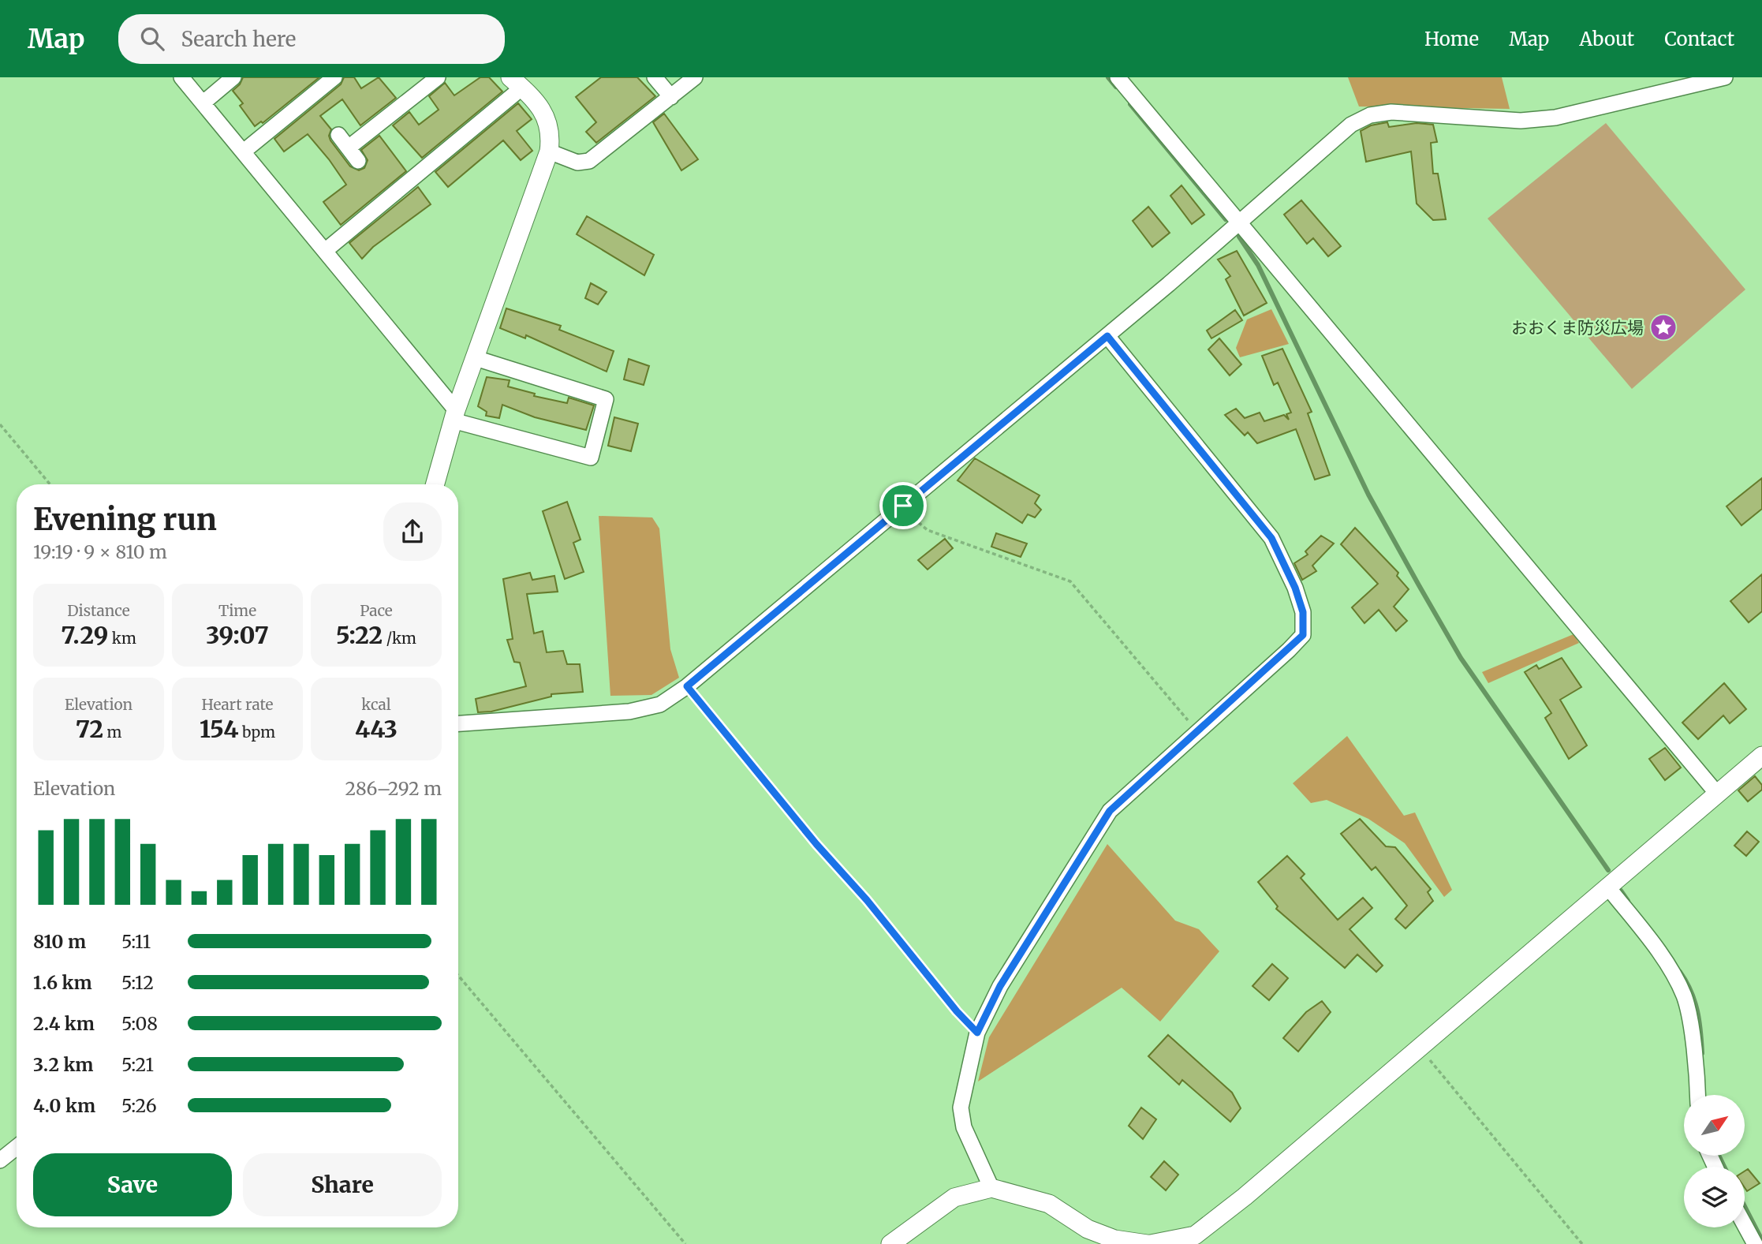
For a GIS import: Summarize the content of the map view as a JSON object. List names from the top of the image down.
{
  "places": {
    "place": ["おおくま防災広場"]
  },
  "north": "top right",
  "page": {
    "header": "Map",
    "search": "Search here",
    "nav": [
      "Home",
      "Map",
      "About",
      "Contact"
    ],
    "heading": ["Evening run", "19:19 · 9 × 810 m"],
    "stats": [
      ["Distance", "7.29 km"],
      ["Time", "39:07"],
      ["Pace", "5:22 /km"],
      ["Elevation", "72 m"],
      ["Heart rate", "154 bpm"],
      ["kcal", "443"]
    ],
    "chart": ["Elevation", "286–292 m"],
    "list": [
      {
        "name": "810 m",
        "note": "5:11"
      },
      {
        "name": "1.6 km",
        "note": "5:12"
      },
      {
        "name": "2.4 km",
        "note": "5:08"
      },
      {
        "name": "3.2 km",
        "note": "5:21"
      },
      {
        "name": "4.0 km",
        "note": "5:26"
      }
    ],
    "buttons": ["Save", "Share"]
  }
}
